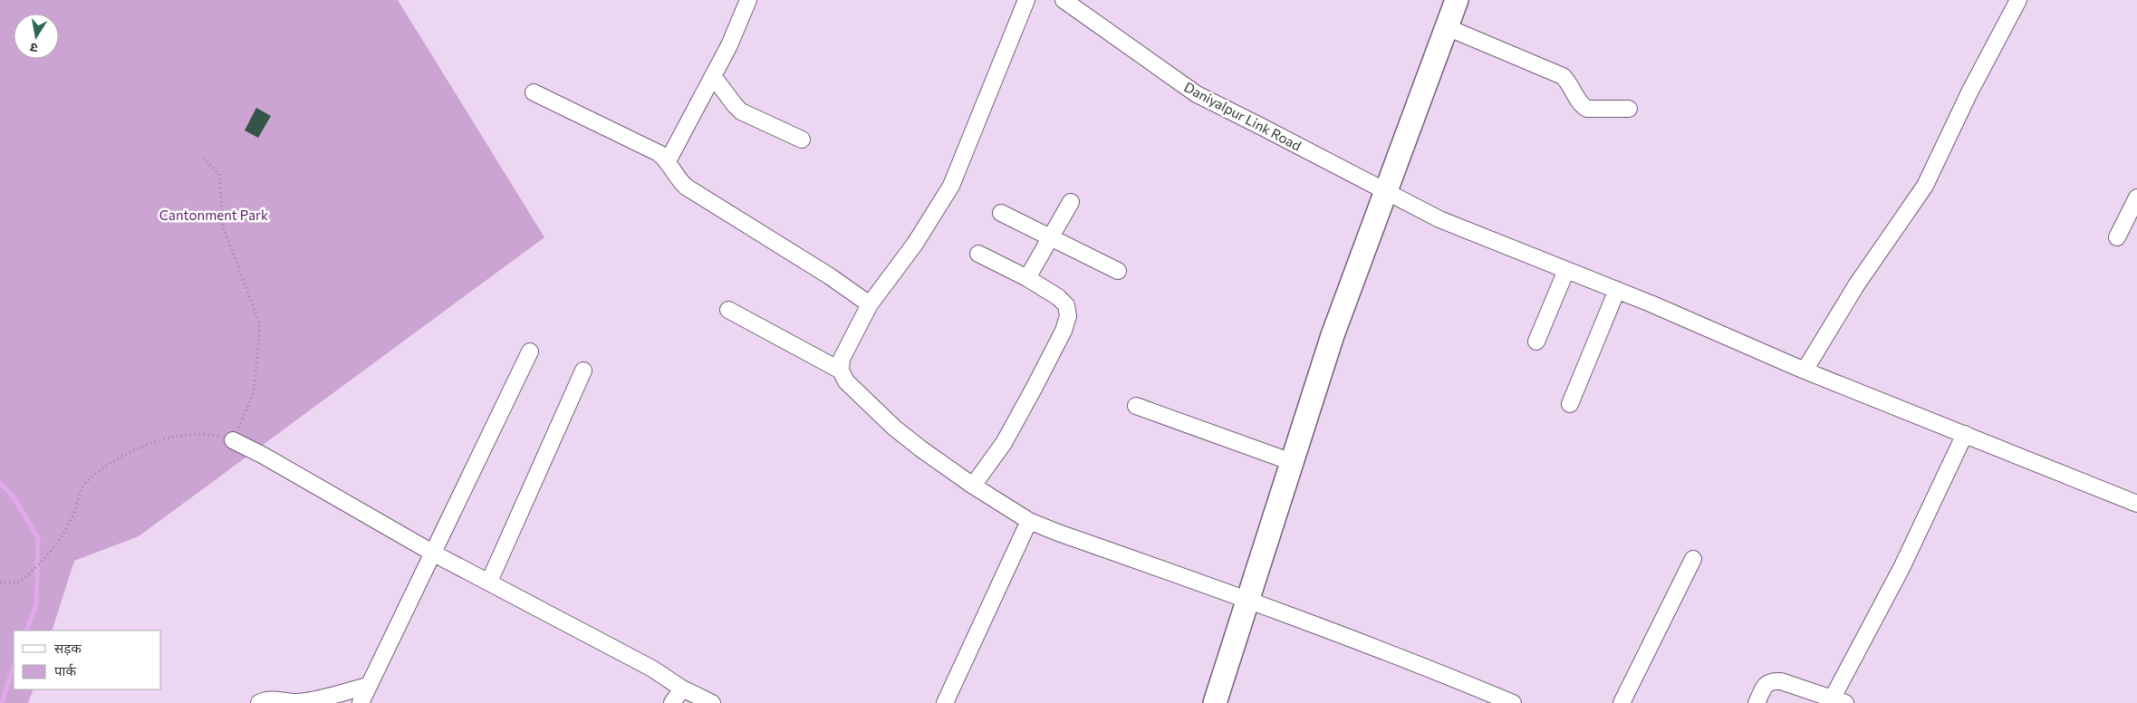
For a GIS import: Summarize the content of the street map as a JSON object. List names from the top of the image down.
{
  "streets": {
    "street": ["Daniyalpur Link Road"]
  },
  "parks": ["Cantonment Park"],
  "legend": ["सड़क", "पार्क"],
  "north": "bottom"
}
